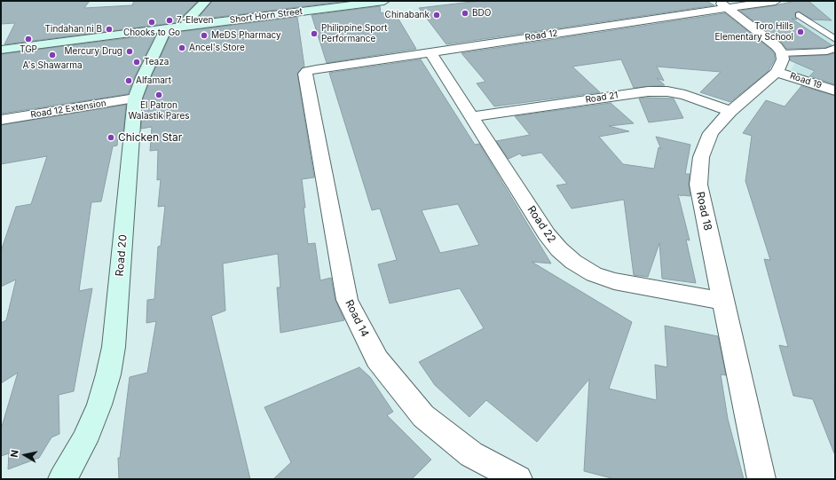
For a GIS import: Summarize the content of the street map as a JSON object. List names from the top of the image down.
{
  "streets": {
    "street": [
      "Short Horn Street",
      "Road 12",
      "Road 19",
      "Road 21",
      "Road 12 Extension",
      "Road 18",
      "Road 22",
      "Road 20",
      "Road 14"
    ]
  },
  "crossings": [
    ["Short Horn Street", "Road 20"],
    ["Road 12", "Road 22"],
    ["Road 12", "Road 14"],
    ["Road 19", "Road 18"],
    ["Road 21", "Road 18"],
    ["Road 21", "Road 22"],
    ["Road 12 Extension", "Road 20"],
    ["Road 18", "Road 22"]
  ],
  "places": [
    "BDO",
    "Chinabank",
    "7-Eleven",
    "Chooks to Go",
    "Tindahan ni B",
    "Toro Hills Elementary School",
    "Philippine Sport Performance",
    "MeDS Pharmacy",
    "TGP",
    "Ancel's Store",
    "Mercury Drug",
    "A's Shawarma",
    "Teaza",
    "Alfamart",
    "El Patron Walastik Pares",
    "Chicken Star"
  ],
  "north": "left"
}
